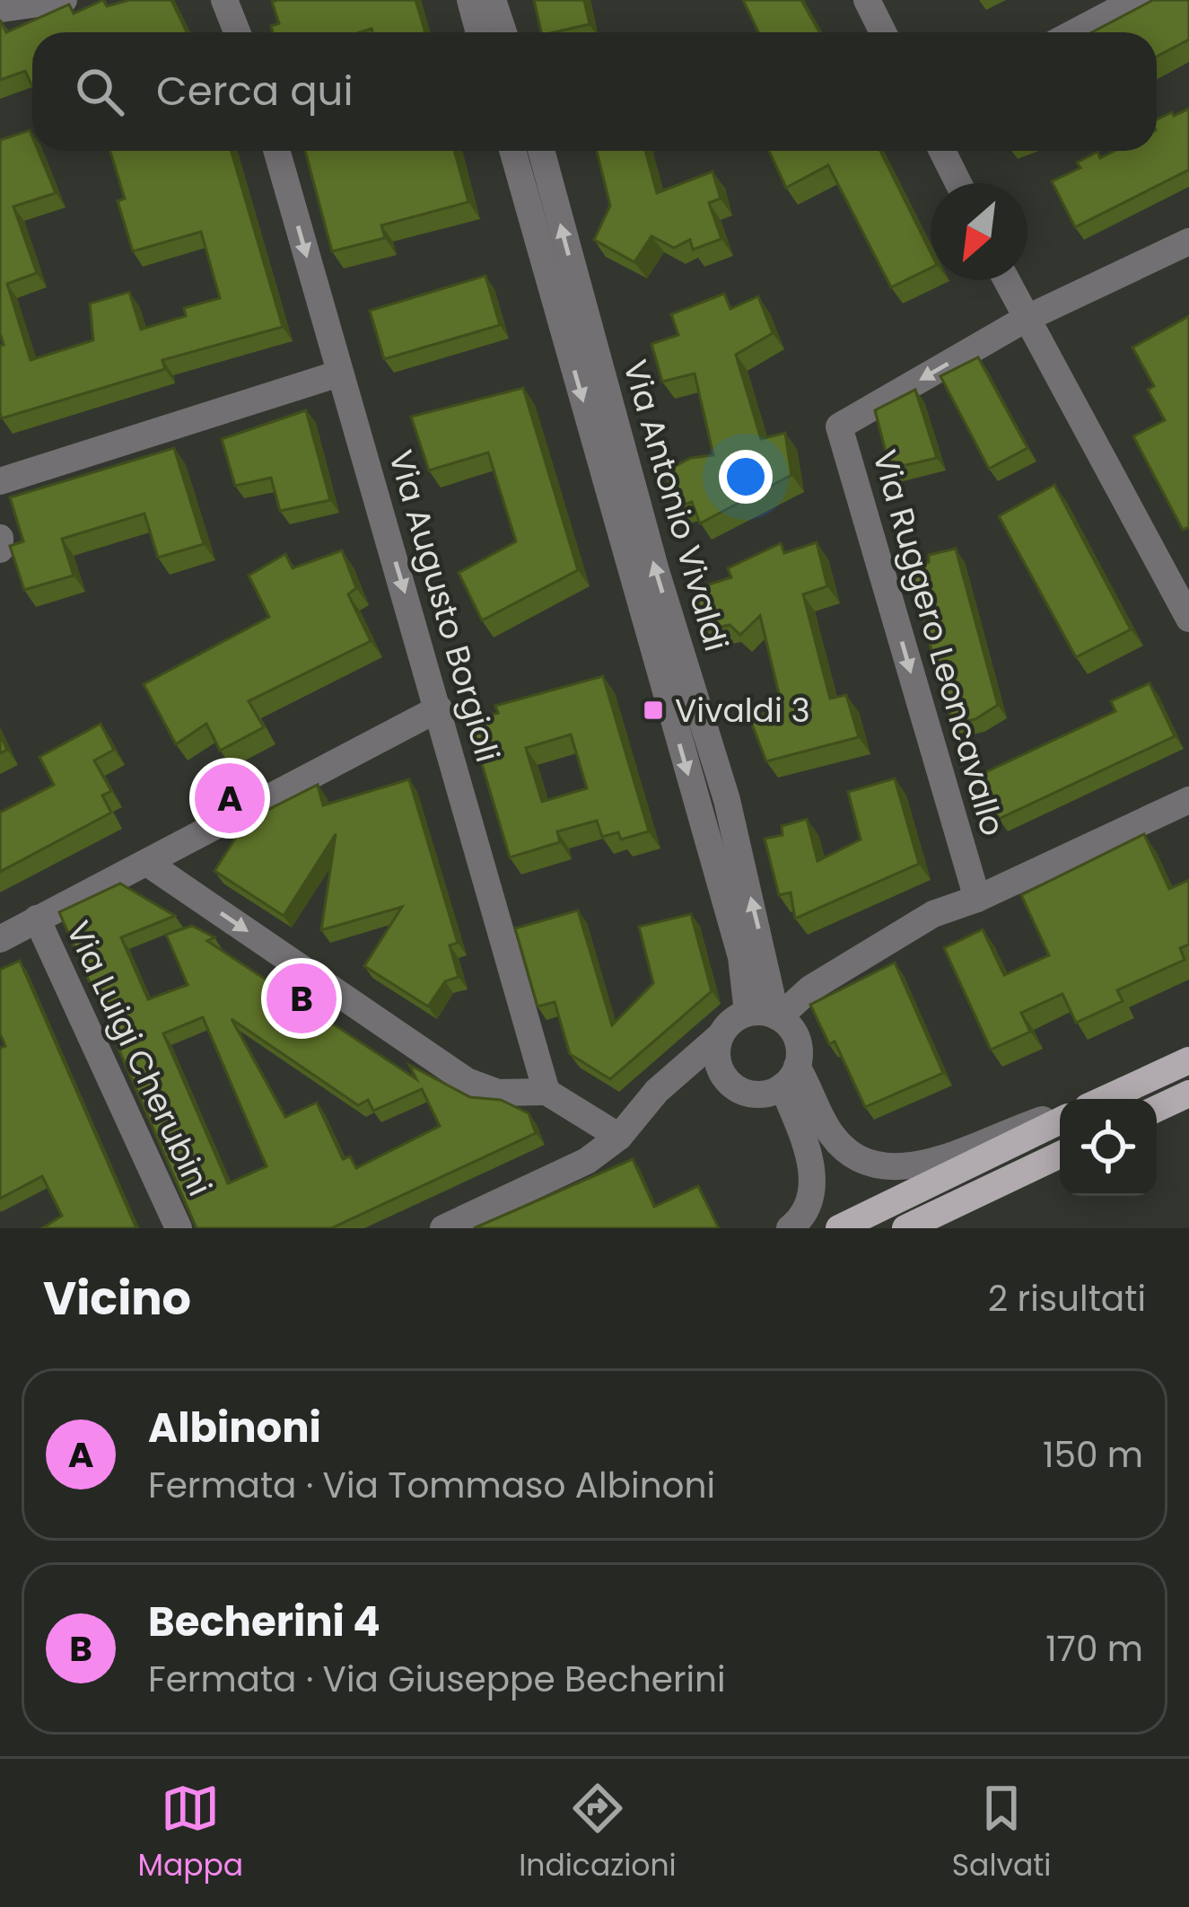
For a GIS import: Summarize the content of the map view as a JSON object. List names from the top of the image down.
{
  "streets": {
    "street": [
      "Via Antonio Vivaldi",
      "Via Augusto Borgioli",
      "Via Ruggero Leoncavallo",
      "Via Luigi Cherubini"
    ]
  },
  "one_way": ["Via Augusto Borgioli", "Via Ruggero Leoncavallo"],
  "places": {
    "transit": ["Vivaldi 3"]
  },
  "north": "bottom left",
  "page": {
    "search": "Cerca qui",
    "pins": ["A", "B"],
    "heading": ["Vicino", "2 risultati"],
    "list": [
      {
        "mark": "A",
        "name": "Albinoni",
        "note": "Fermata · Via Tommaso Albinoni",
        "value": "150 m"
      },
      {
        "mark": "B",
        "name": "Becherini 4",
        "note": "Fermata · Via Giuseppe Becherini",
        "value": "170 m"
      }
    ],
    "nav": ["Mappa", "Indicazioni", "Salvati"]
  }
}
